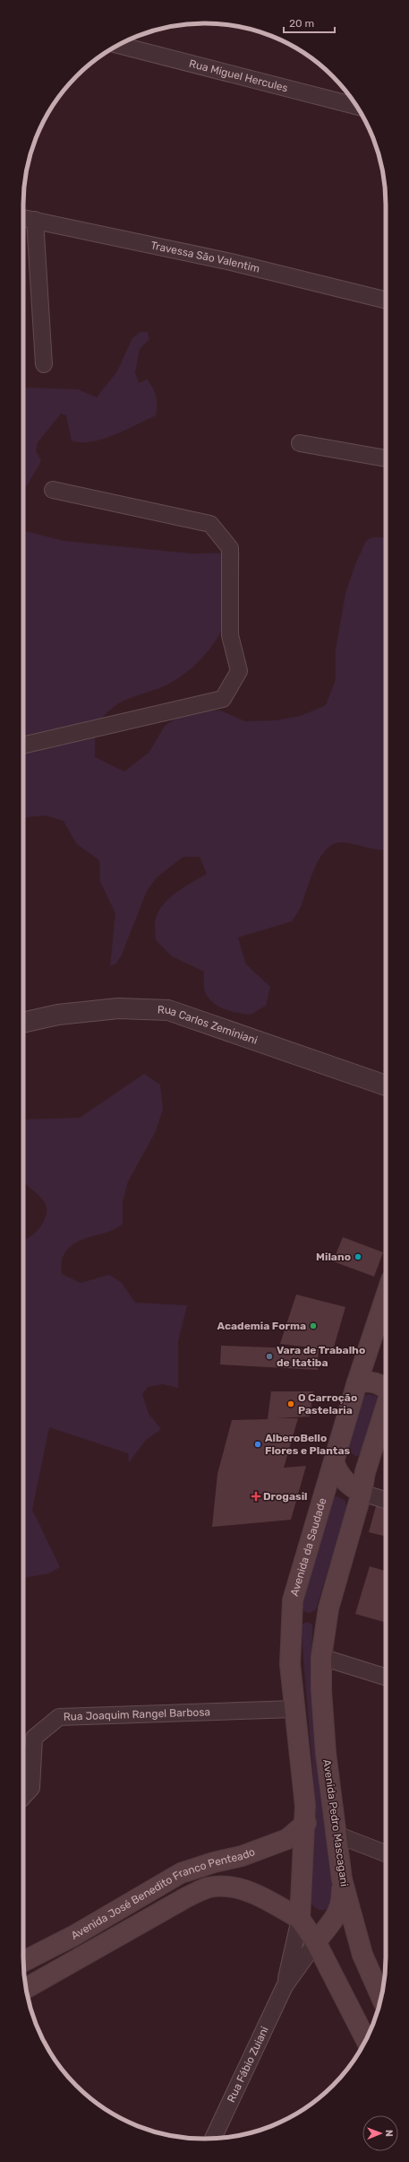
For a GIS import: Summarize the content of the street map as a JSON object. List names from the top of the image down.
{
  "streets": {
    "main road": ["Avenida da Saudade", "Avenida Pedro Mascagani", "Avenida José Benedito Franco Penteado"],
    "street": [
      "Rua Miguel Hercules",
      "Travessa São Valentim",
      "Rua Carlos Zeminiani",
      "Rua Joaquim Rangel Barbosa",
      "Rua Fábio Zuiani"
    ]
  },
  "crossings": [
    ["Avenida da Saudade", "Rua Joaquim Rangel Barbosa"],
    ["Avenida da Saudade", "Avenida José Benedito Franco Penteado"],
    ["Avenida da Saudade", "Rua Fábio Zuiani"],
    ["Avenida José Benedito Franco Penteado", "Rua Fábio Zuiani"]
  ],
  "places": {
    "other": [
      "Milano",
      "Academia Forma",
      "Vara de Trabalho de Itatiba",
      "O Carroção Pastelaria",
      "AlberoBello Flores e Plantas"
    ],
    "health": ["Drogasil"]
  },
  "scale_bar": "20 m",
  "north": "right"
}
